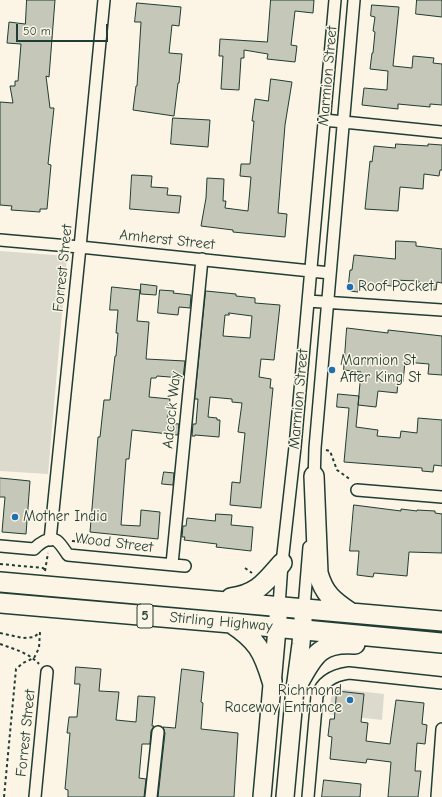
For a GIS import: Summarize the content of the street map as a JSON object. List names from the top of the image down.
{
  "streets": {
    "highway": ["5", "Stirling Highway"],
    "main road": ["Marmion Street"],
    "street": [
      "Amherst Street",
      "Forrest Street",
      "Adcock Way",
      "Wood Street"
    ]
  },
  "crossings": [
    ["Marmion Street", "Amherst Street"],
    ["Marmion Street", "Stirling Highway"],
    ["Amherst Street", "Forrest Street"],
    ["Amherst Street", "Adcock Way"],
    ["Forrest Street", "Wood Street"],
    ["Adcock Way", "Wood Street"]
  ],
  "places": [
    "Roof Pocket",
    "Marmion St After King St",
    "Mother India",
    "Richmond Raceway Entrance"
  ],
  "scale_bar": "50 m"
}
